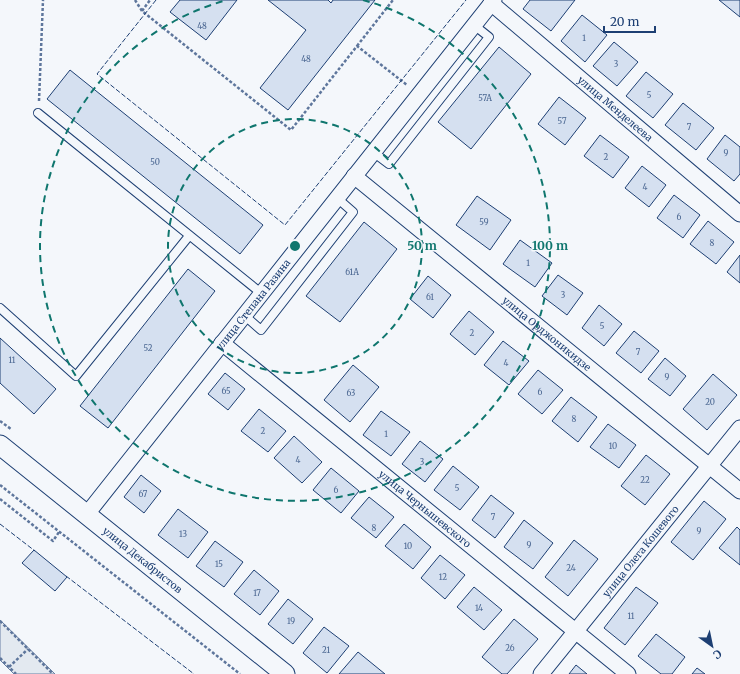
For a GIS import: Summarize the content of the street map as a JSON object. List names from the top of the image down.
{
  "streets": {
    "street": [
      "улица Менделеева",
      "улица Степана Разина",
      "улица Орджоникидзе",
      "улица Чернышевского",
      "улица Олега Кошевого",
      "улица Декабристов"
    ]
  },
  "crossings": [
    ["улица Менделеева", "улица Степана Разина"],
    ["улица Степана Разина", "улица Орджоникидзе"],
    ["улица Степана Разина", "улица Чернышевского"],
    ["улица Степана Разина", "улица Декабристов"],
    ["улица Орджоникидзе", "улица Олега Кошевого"],
    ["улица Чернышевского", "улица Олега Кошевого"]
  ],
  "house_numbers": [
    "48",
    "1",
    "48",
    "3",
    "5",
    "57А",
    "57",
    "7",
    "9",
    "2",
    "50",
    "4",
    "6",
    "59",
    "8",
    "1",
    "61А",
    "3",
    "61",
    "5",
    "2",
    "52",
    "7",
    "11",
    "4",
    "9",
    "65",
    "6",
    "63",
    "20",
    "8",
    "2",
    "1",
    "10",
    "4",
    "3",
    "22",
    "5",
    "6",
    "67",
    "7",
    "8",
    "9",
    "13",
    "9",
    "10",
    "15",
    "24",
    "12",
    "17",
    "14",
    "11",
    "19",
    "26",
    "21"
  ],
  "scale_bar": "20 m",
  "north": "bottom right",
  "rings": ["50 m", "100 m"]
}
